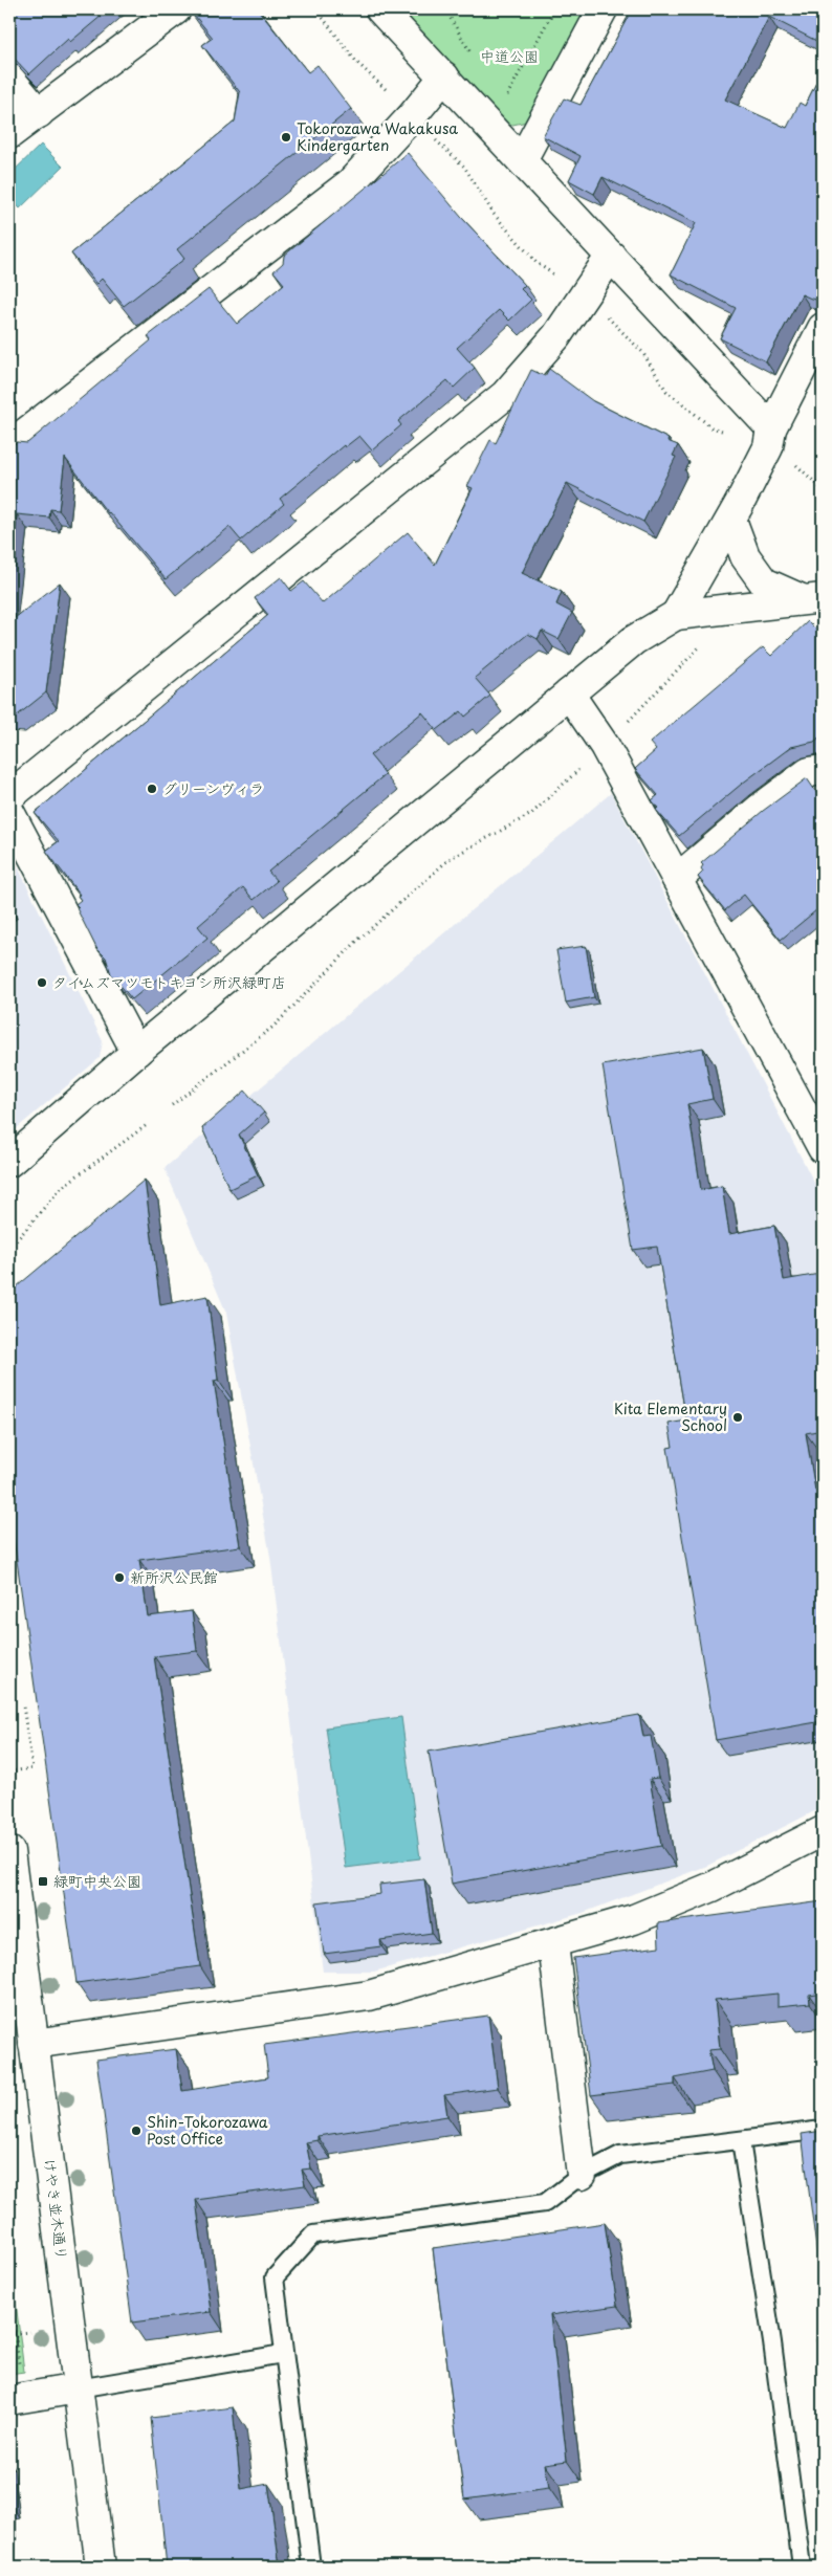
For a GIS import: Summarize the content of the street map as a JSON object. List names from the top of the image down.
{
  "streets": {
    "street": ["けやき並木通り"]
  },
  "parks": ["中道公園"],
  "places": {
    "other": [
      "Tokorozawa Wakakusa Kindergarten",
      "グリーンヴィラ",
      "タイムズマツモトキヨシ所沢緑町店",
      "Kita Elementary School",
      "新所沢公民館",
      "Shin-Tokorozawa Post Office"
    ],
    "transit": ["緑町中央公園"]
  }
}
